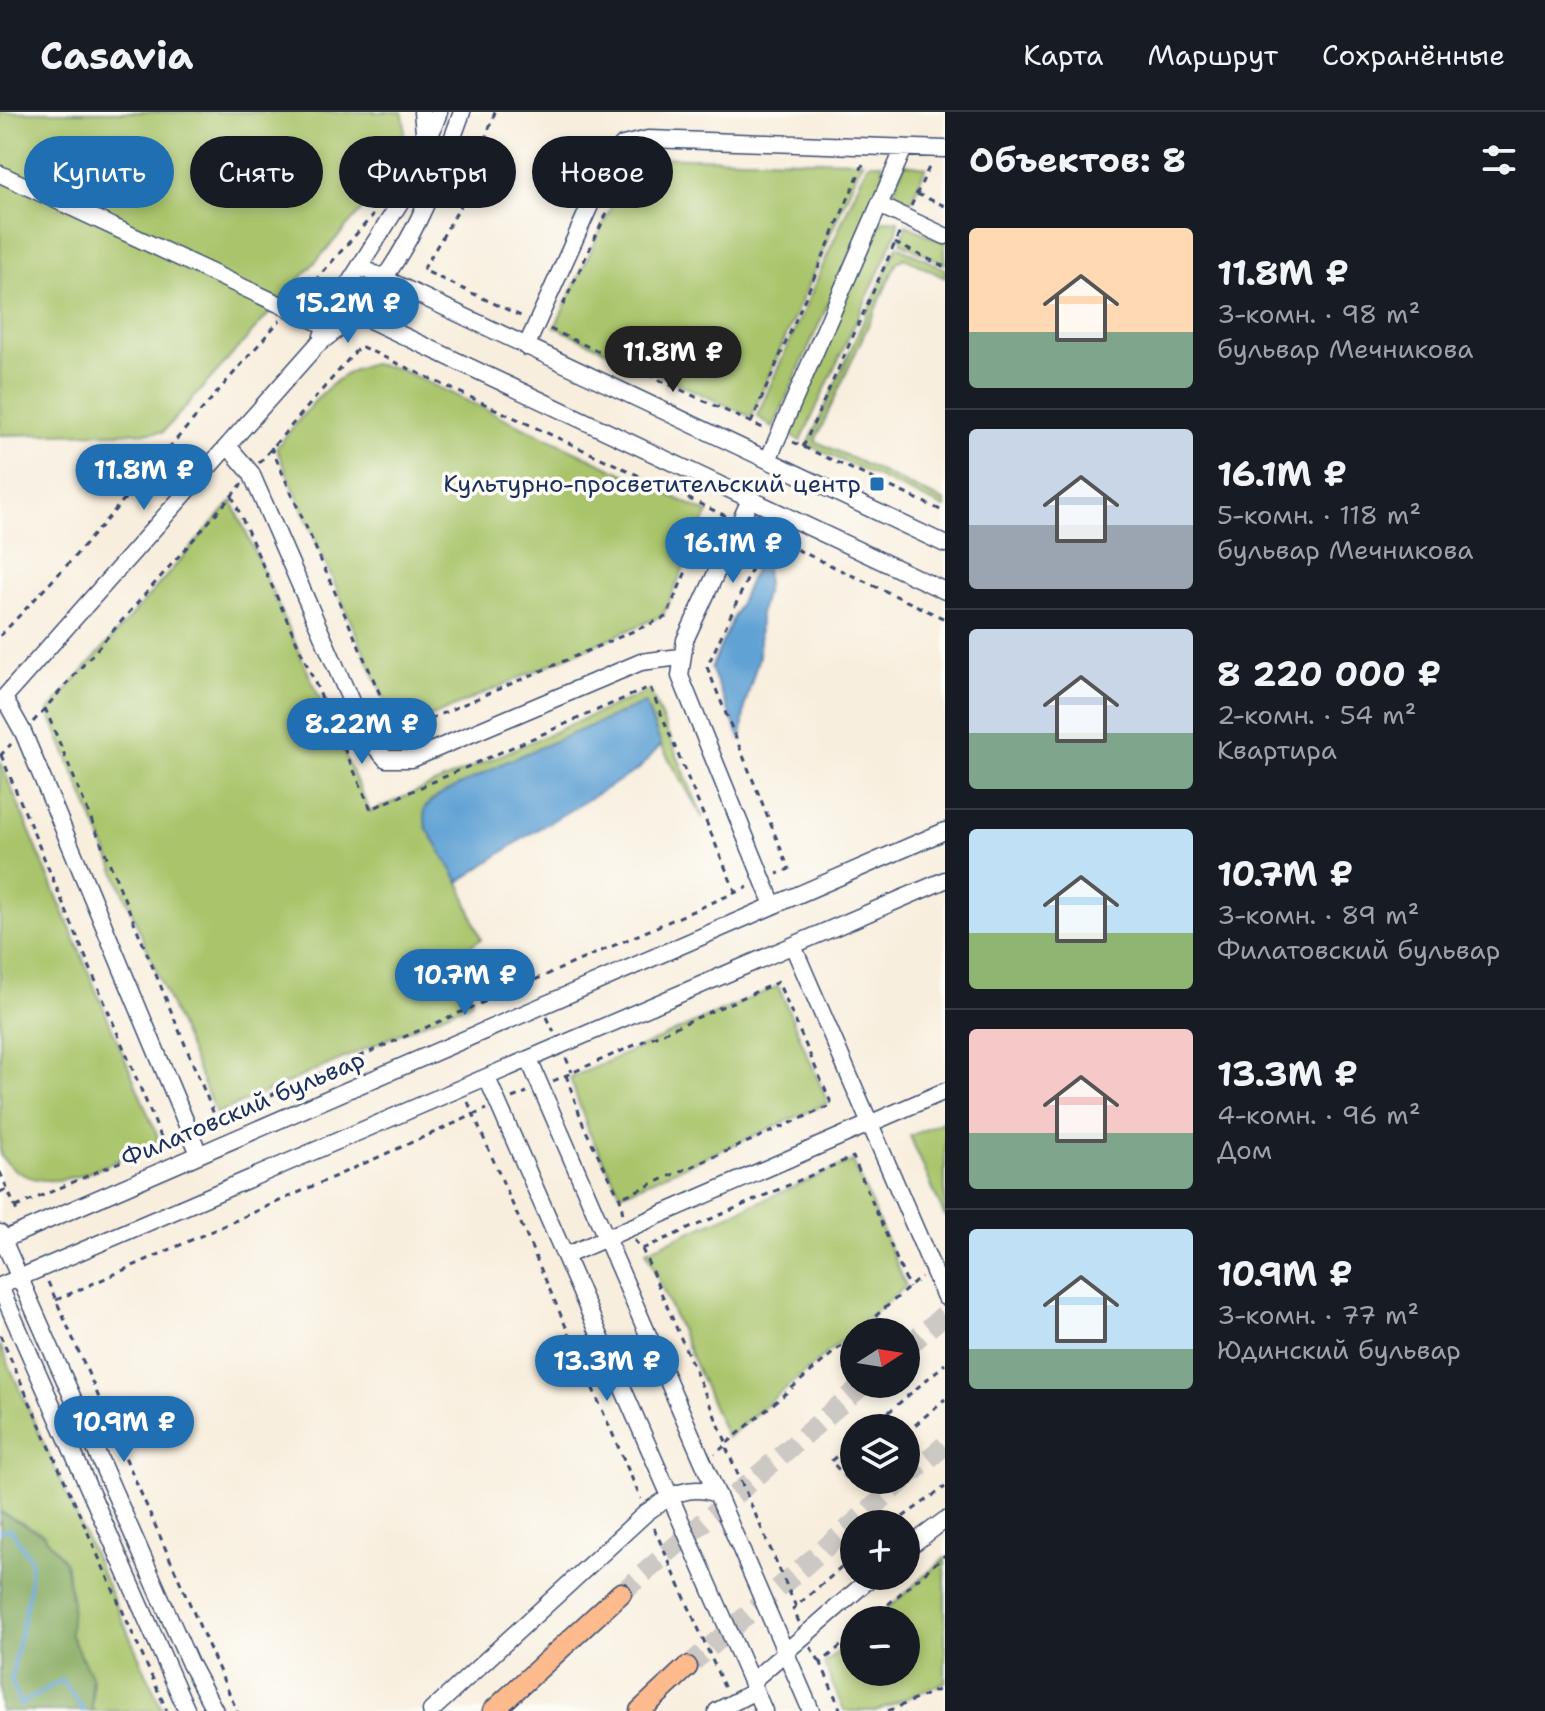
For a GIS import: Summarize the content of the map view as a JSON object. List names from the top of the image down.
{
  "streets": {
    "street": ["Филатовский бульвар"]
  },
  "places": {
    "transit": ["Культурно-просветительский центр"]
  },
  "north": "right",
  "page": {
    "header": "Casavia",
    "nav": ["Карта", "Маршрут", "Сохранённые"],
    "heading": "Объектов: 8",
    "chip": [
      "Купить",
      "Снять",
      "Фильтры",
      "Новое"
    ],
    "list": [
      {
        "name": "11.8M ₽",
        "note": "3-комн. · 98 m² · бульвар Мечникова"
      },
      {
        "name": "16.1M ₽",
        "note": "5-комн. · 118 m² · бульвар Мечникова"
      },
      {
        "name": "8 220 000 ₽",
        "note": "2-комн. · 54 m² · Квартира"
      },
      {
        "name": "10.7M ₽",
        "note": "3-комн. · 89 m² · Филатовский бульвар"
      },
      {
        "name": "13.3M ₽",
        "note": "4-комн. · 96 m² · Дом"
      },
      {
        "name": "10.9M ₽",
        "note": "3-комн. · 77 m² · Юдинский бульвар"
      }
    ],
    "price": [
      "15.2M ₽",
      "11.8M ₽",
      "11.8M ₽",
      "16.1M ₽",
      "8.22M ₽",
      "10.7M ₽",
      "13.3M ₽",
      "10.9M ₽"
    ],
    "map_buttons": ["+", "−"]
  }
}
